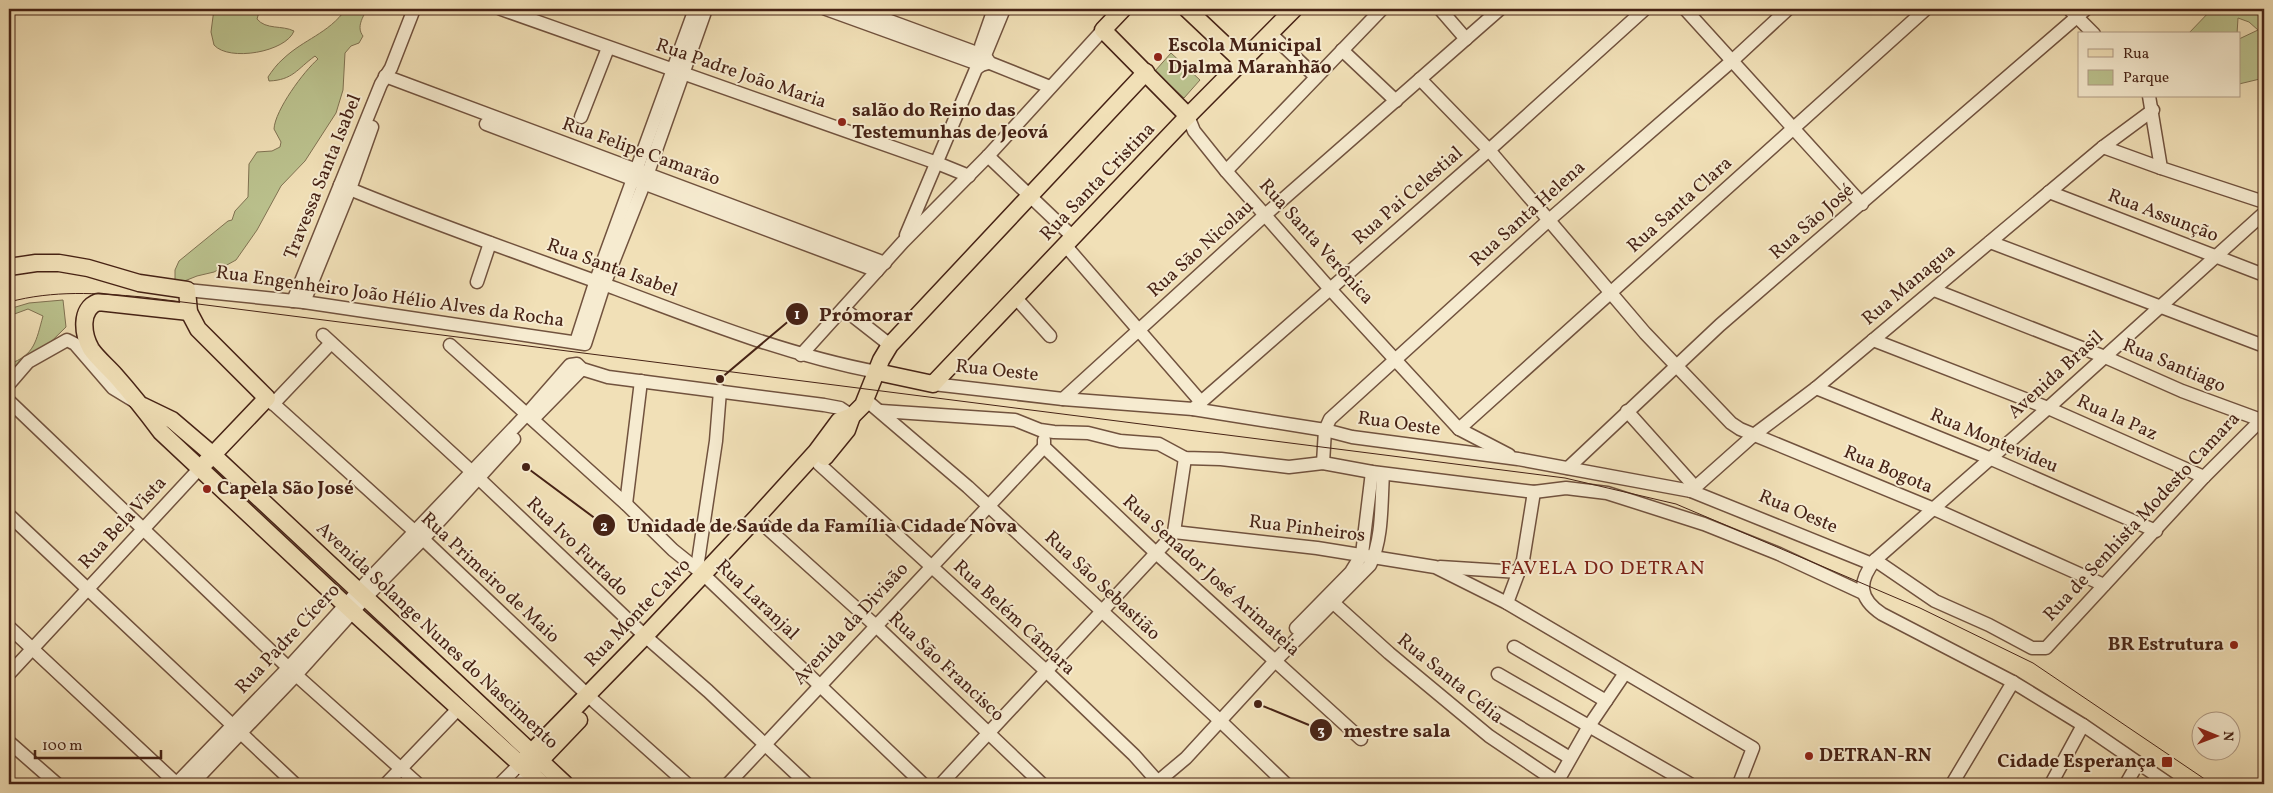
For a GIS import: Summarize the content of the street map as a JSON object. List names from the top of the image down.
{
  "streets": {
    "main road": [
      "Rua Santa Cristina",
      "Rua Santa Verônica",
      "Rua Engenheiro João Hélio Alves da Rocha",
      "Rua Oeste",
      "Rua Bela Vista",
      "Rua Monte Calvo",
      "Avenida Solange Nunes do Nascimento"
    ],
    "street": [
      "Rua Padre João Maria",
      "Rua Felipe Camarão",
      "Travessa Santa Isabel",
      "Rua Pai Celestial",
      "Rua Santa Clara",
      "Rua Santa Helena",
      "Rua Assunção",
      "Rua São José",
      "Rua São Nicolau",
      "Rua Santa Isabel",
      "Rua Managua",
      "Rua Santiago",
      "Avenida Brasil",
      "Rua la Paz",
      "Rua Montevideu",
      "Rua Bogota",
      "Rua de Senhista Modesto Camara",
      "Rua Pinheiros",
      "Rua Ivo Furtado",
      "Rua Senador José Arimateia",
      "Rua Primeiro de Maio",
      "Rua São Sebastião",
      "Rua Laranjal",
      "Rua Belém Câmara",
      "Avenida da Divisão",
      "Rua Padre Cícero",
      "Rua São Francisco",
      "Rua Santa Célia"
    ]
  },
  "crossings": [
    ["Rua Felipe Camarão", "Travessa Santa Isabel"],
    ["Travessa Santa Isabel", "Rua Santa Isabel"],
    ["Travessa Santa Isabel", "Rua Engenheiro João Hélio Alves da Rocha"],
    ["Rua Santa Cristina", "Rua Santa Verônica"],
    ["Rua Santa Cristina", "Rua Oeste"],
    ["Rua Pai Celestial", "Rua Santa Verônica"],
    ["Rua Pai Celestial", "Rua Oeste"],
    ["Rua Pai Celestial", "Rua Bogota"],
    ["Rua Santa Clara", "Rua Santa Verônica"],
    ["Rua Santa Clara", "Rua Bogota"],
    ["Rua Santa Helena", "Rua Santa Verônica"],
    ["Rua Santa Helena", "Rua Oeste"],
    ["Rua Santa Helena", "Rua Bogota"],
    ["Rua Assunção", "Rua Managua"],
    ["Rua Assunção", "Avenida Brasil"],
    ["Rua São José", "Rua Oeste"],
    ["Rua São José", "Rua Bogota"],
    ["Rua Santa Verônica", "Rua São Nicolau"],
    ["Rua Santa Verônica", "Rua Oeste"],
    ["Rua São Nicolau", "Rua Oeste"],
    ["Rua São Nicolau", "Rua Bogota"],
    ["Rua Santa Isabel", "Rua Engenheiro João Hélio Alves da Rocha"],
    ["Rua Santa Isabel", "Rua Oeste"],
    ["Rua Managua", "Rua Santiago"],
    ["Rua Managua", "Rua Oeste"],
    ["Rua Managua", "Rua la Paz"],
    ["Rua Managua", "Rua Montevideu"],
    ["Rua Managua", "Rua Bogota"],
    ["Rua Engenheiro João Hélio Alves da Rocha", "Avenida Solange Nunes do Nascimento"],
    ["Rua Santiago", "Avenida Brasil"],
    ["Rua Santiago", "Rua de Senhista Modesto Camara"],
    ["Rua Oeste", "Avenida Brasil"],
    ["Rua Oeste", "Rua de Senhista Modesto Camara"],
    ["Avenida Brasil", "Rua la Paz"],
    ["Avenida Brasil", "Rua Montevideu"],
    ["Avenida Brasil", "Rua Bogota"],
    ["Rua la Paz", "Rua de Senhista Modesto Camara"],
    ["Rua Montevideu", "Rua de Senhista Modesto Camara"],
    ["Rua Bogota", "Rua de Senhista Modesto Camara"],
    ["Rua Bela Vista", "Rua Ivo Furtado"],
    ["Rua Bela Vista", "Rua Primeiro de Maio"],
    ["Rua Bela Vista", "Avenida Solange Nunes do Nascimento"],
    ["Rua Ivo Furtado", "Rua Monte Calvo"],
    ["Rua Ivo Furtado", "Avenida da Divisão"],
    ["Rua Ivo Furtado", "Rua Padre Cícero"],
    ["Rua Senador José Arimateia", "Avenida da Divisão"],
    ["Rua Primeiro de Maio", "Rua Monte Calvo"],
    ["Rua Primeiro de Maio", "Rua Padre Cícero"],
    ["Rua São Sebastião", "Avenida da Divisão"],
    ["Rua Laranjal", "Rua Monte Calvo"],
    ["Rua Laranjal", "Avenida da Divisão"],
    ["Rua Laranjal", "Rua Padre Cícero"],
    ["Rua Monte Calvo", "Rua Belém Câmara"],
    ["Rua Monte Calvo", "Avenida Solange Nunes do Nascimento"],
    ["Rua Monte Calvo", "Rua São Francisco"],
    ["Rua Belém Câmara", "Avenida da Divisão"],
    ["Avenida da Divisão", "Rua São Francisco"],
    ["Avenida Solange Nunes do Nascimento", "Rua Padre Cícero"]
  ],
  "districts": ["FAVELA DO DETRAN"],
  "places": {
    "other": [
      "Escola Municipal Djalma Maranhão",
      "salão do Reino das Testemunhas de Jeová",
      "Prómorar",
      "Unidade de Saúde da Família Cidade Nova",
      "Capela São José",
      "BR Estrutura",
      "mestre sala",
      "DETRAN-RN"
    ],
    "transit": ["Cidade Esperança"]
  },
  "legend": ["Rua", "Parque"],
  "scale_bar": "100 m",
  "north": "right"
}
